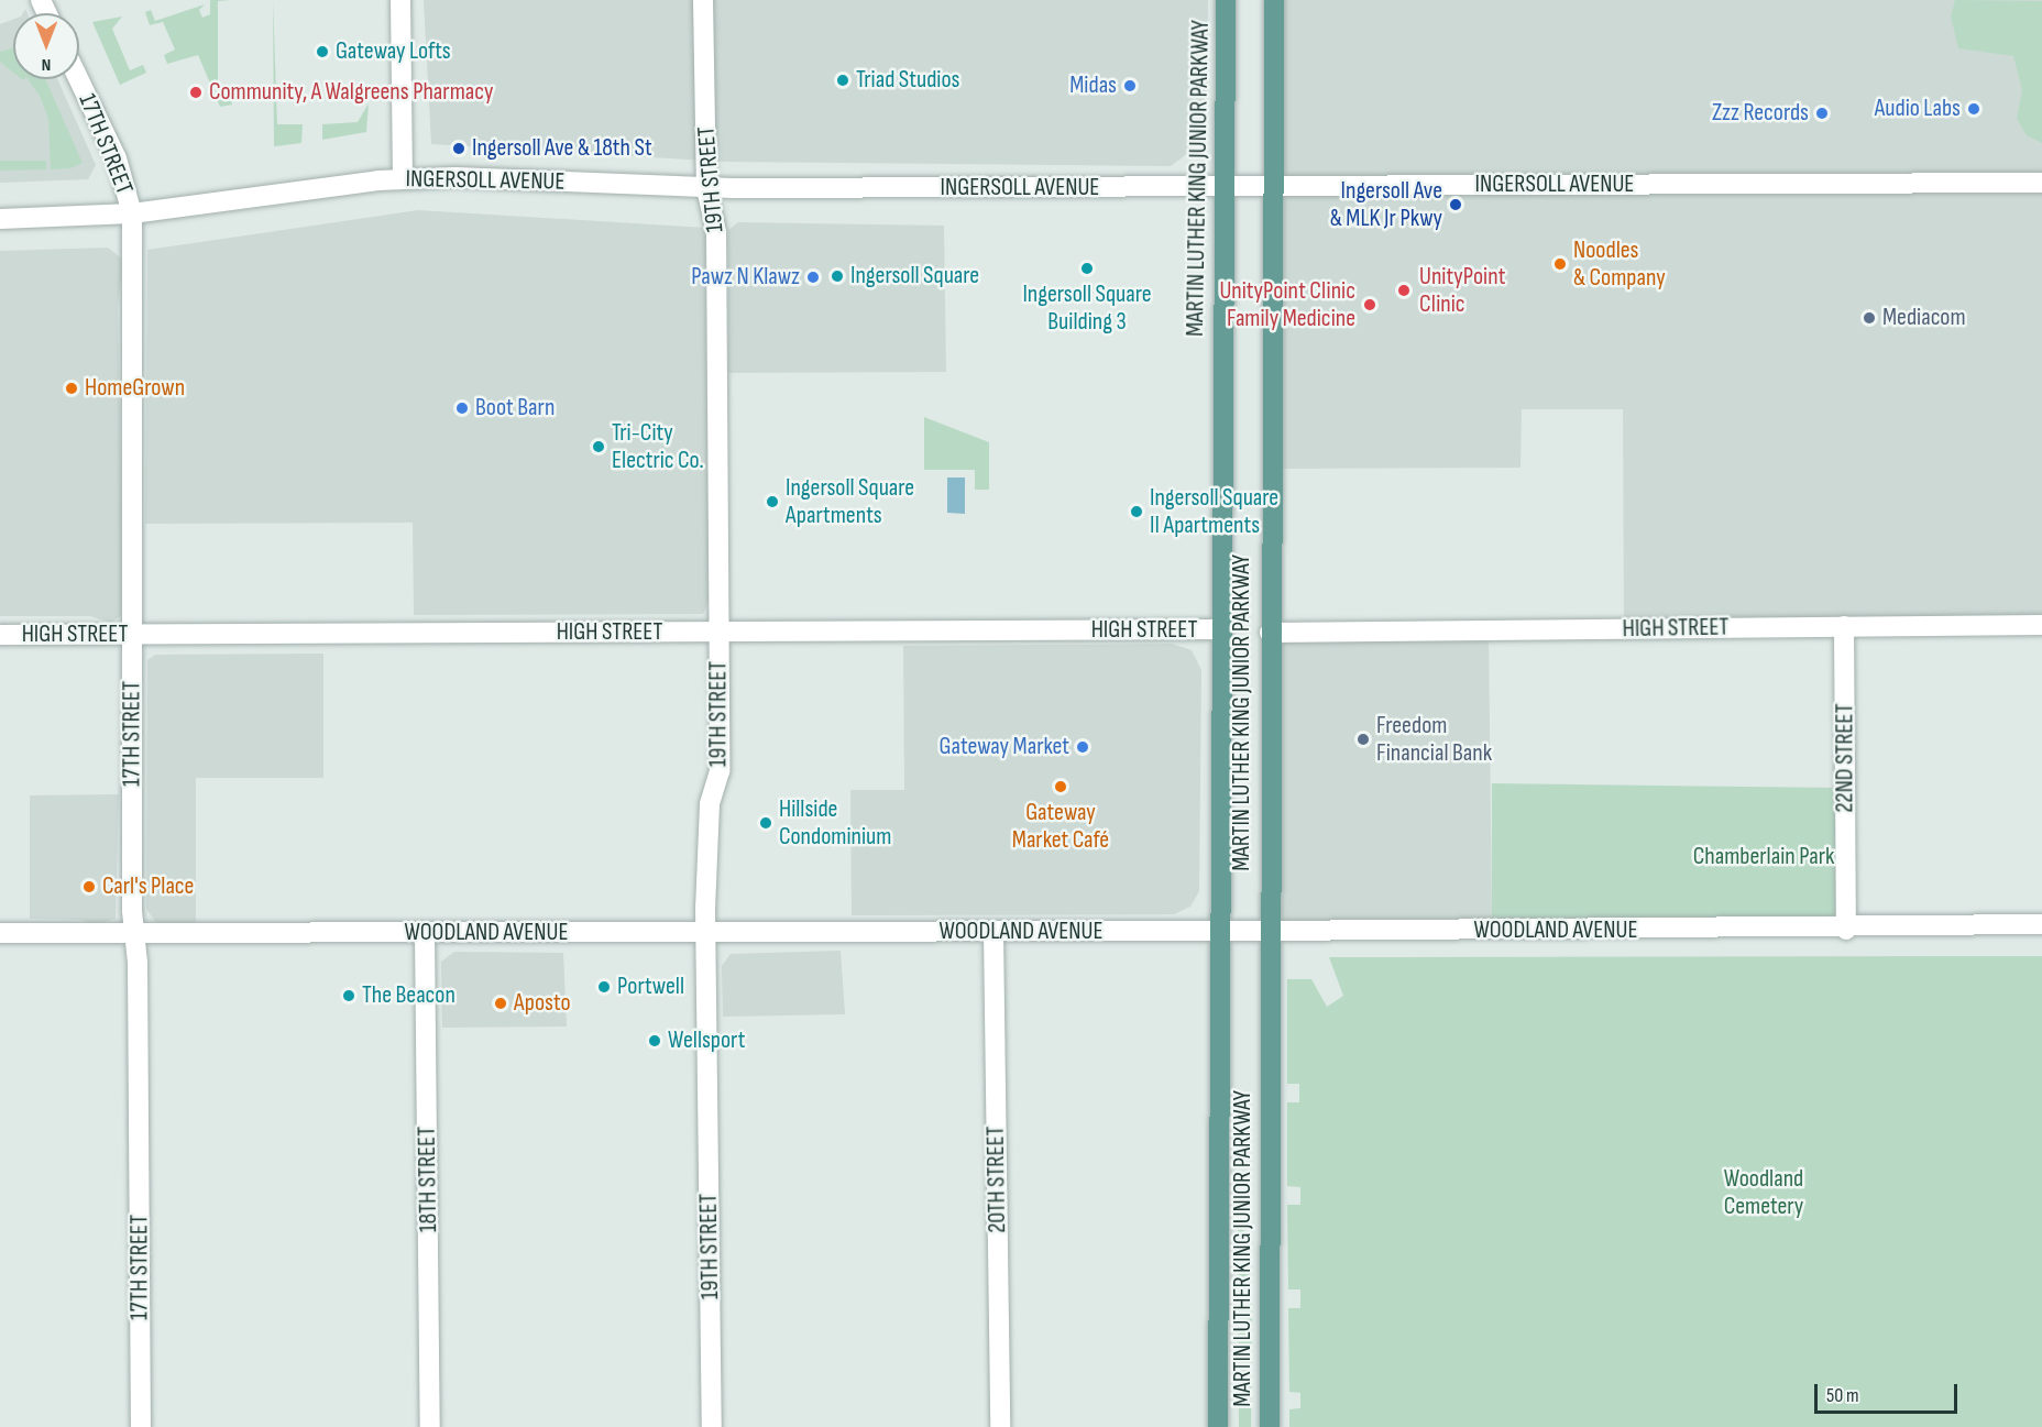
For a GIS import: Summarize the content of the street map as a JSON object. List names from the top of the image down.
{
  "streets": {
    "main road": ["MARTIN LUTHER KING JUNIOR PARKWAY"],
    "street": [
      "17TH STREET",
      "19TH STREET",
      "INGERSOLL AVENUE",
      "HIGH STREET",
      "22ND STREET",
      "WOODLAND AVENUE",
      "18TH STREET",
      "20TH STREET"
    ]
  },
  "crossings": [
    ["17TH STREET", "INGERSOLL AVENUE"],
    ["17TH STREET", "HIGH STREET"],
    ["17TH STREET", "WOODLAND AVENUE"],
    ["MARTIN LUTHER KING JUNIOR PARKWAY", "INGERSOLL AVENUE"],
    ["MARTIN LUTHER KING JUNIOR PARKWAY", "HIGH STREET"],
    ["MARTIN LUTHER KING JUNIOR PARKWAY", "WOODLAND AVENUE"],
    ["19TH STREET", "INGERSOLL AVENUE"],
    ["19TH STREET", "HIGH STREET"],
    ["19TH STREET", "WOODLAND AVENUE"],
    ["HIGH STREET", "22ND STREET"],
    ["22ND STREET", "WOODLAND AVENUE"],
    ["WOODLAND AVENUE", "18TH STREET"],
    ["WOODLAND AVENUE", "20TH STREET"]
  ],
  "parks": ["Chamberlain Park", "Woodland Cemetery"],
  "places": [
    "Gateway Lofts",
    "Triad Studios",
    "Midas",
    "Community, A Walgreens Pharmacy",
    "Audio Labs",
    "Zzz Records",
    "Ingersoll Ave & 18th St",
    "Ingersoll Ave & MLK Jr Pkwy",
    "Noodles & Company",
    "Ingersoll Square Building 3",
    "Ingersoll Square",
    "Pawz N Klawz",
    "UnityPoint Clinic",
    "UnityPoint Clinic Family Medicine",
    "Mediacom",
    "HomeGrown",
    "Boot Barn",
    "Tri-City Electric Co.",
    "Ingersoll Square Apartments",
    "Ingersoll Square II Apartments",
    "Freedom Financial Bank",
    "Gateway Market",
    "Gateway Market Café",
    "Hillside Condominium",
    "Carl's Place",
    "Portwell",
    "The Beacon",
    "Aposto",
    "Wellsport"
  ],
  "scale_bar": "50 m",
  "north": "bottom"
}
